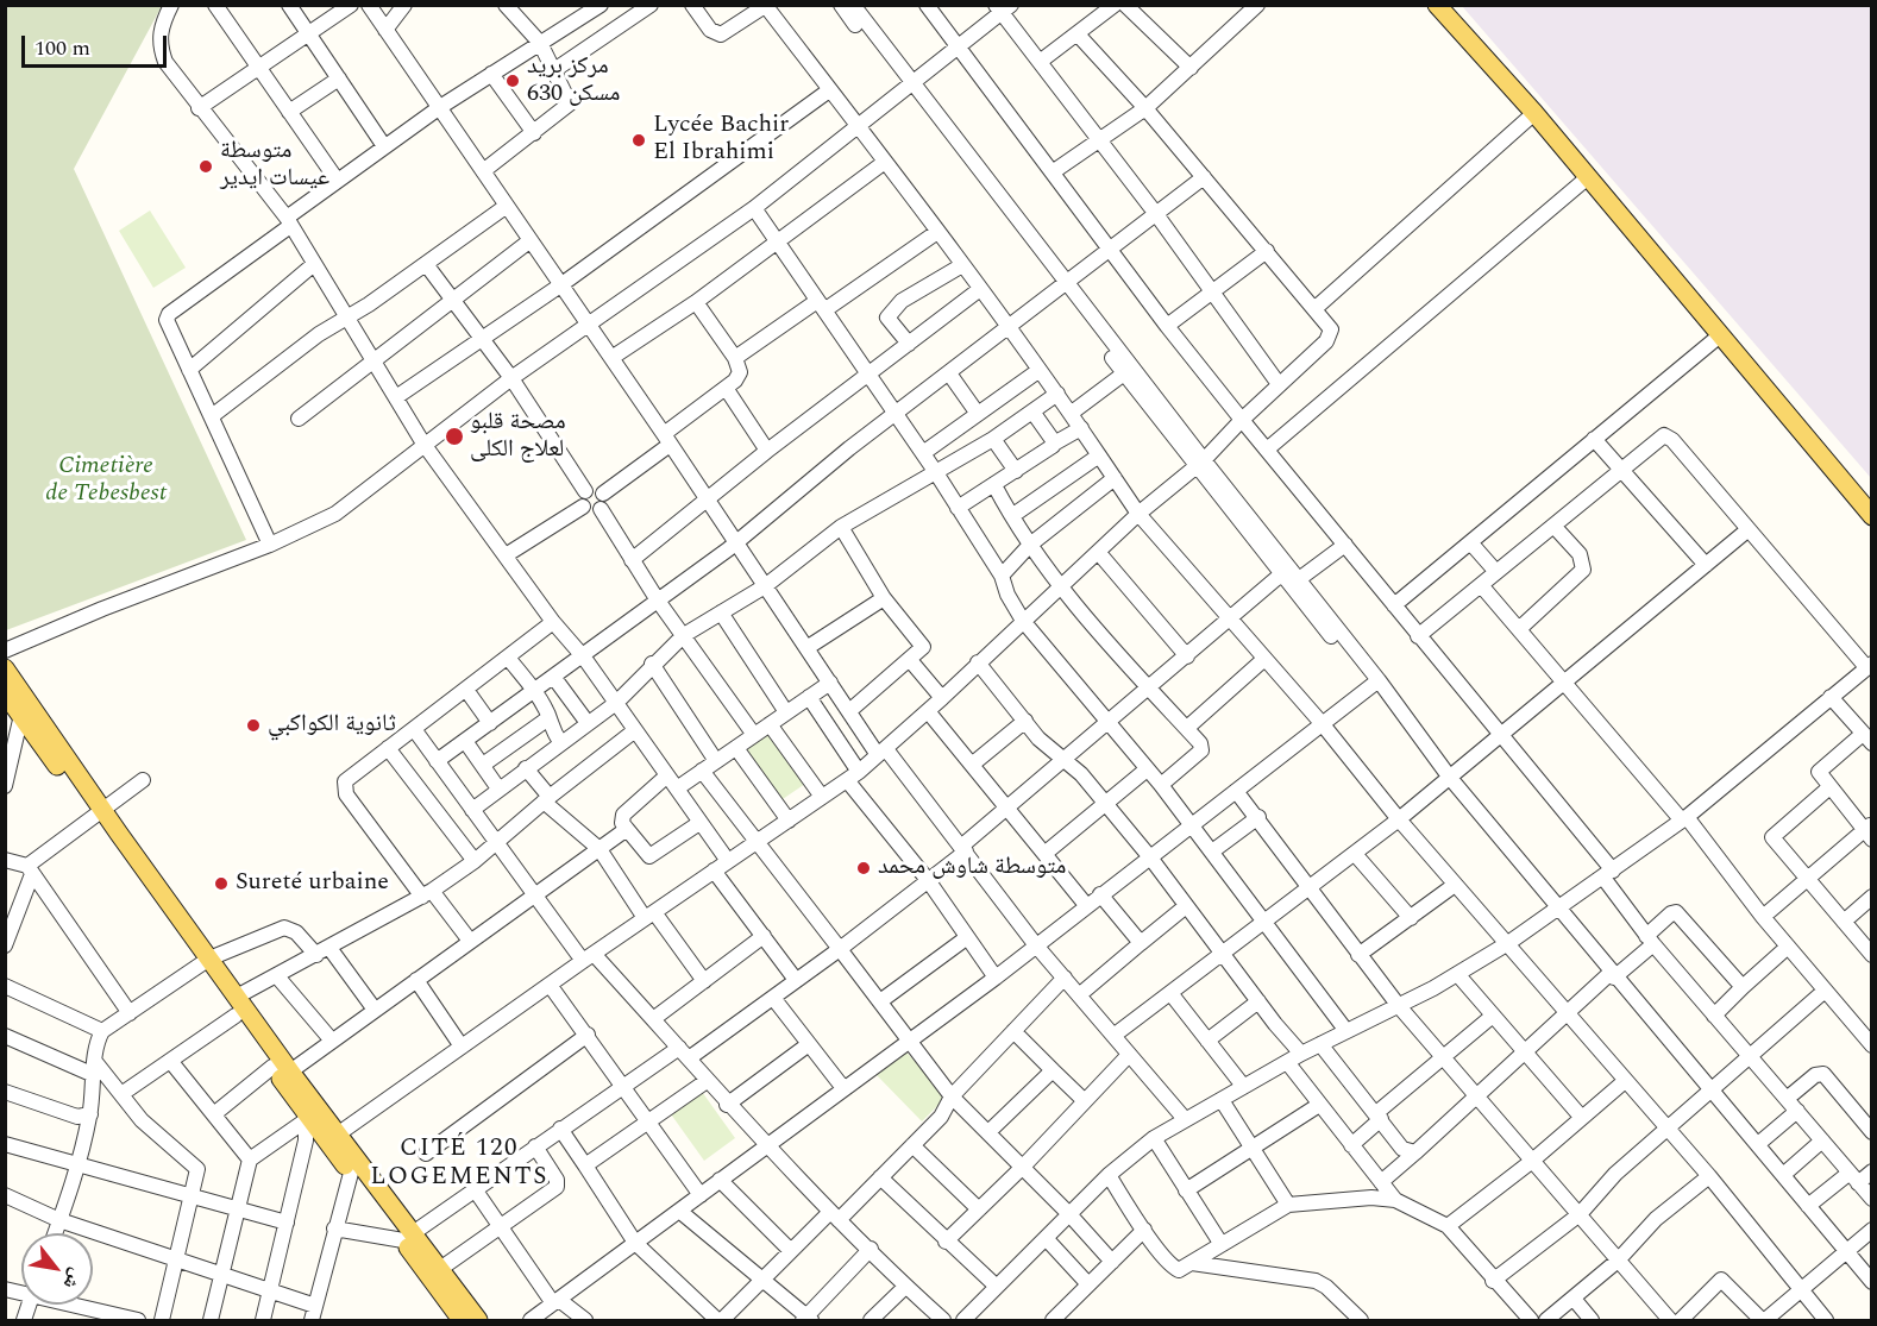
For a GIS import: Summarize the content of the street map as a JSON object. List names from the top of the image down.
{
  "districts": ["CITÉ 120 LOGEMENTS"],
  "parks": ["Cimetière de Tebesbest"],
  "places": [
    "مركز بريد 630 مسكن",
    "Lycée Bachir El Ibrahimi",
    "متوسطة عيسات ايدير",
    "مصحة قلبو لعلاج الكلى",
    "ثانوية الكواكبي",
    "متوسطة شاوش محمد",
    "Sureté urbaine"
  ],
  "scale_bar": "100 m",
  "north": "bottom right"
}
